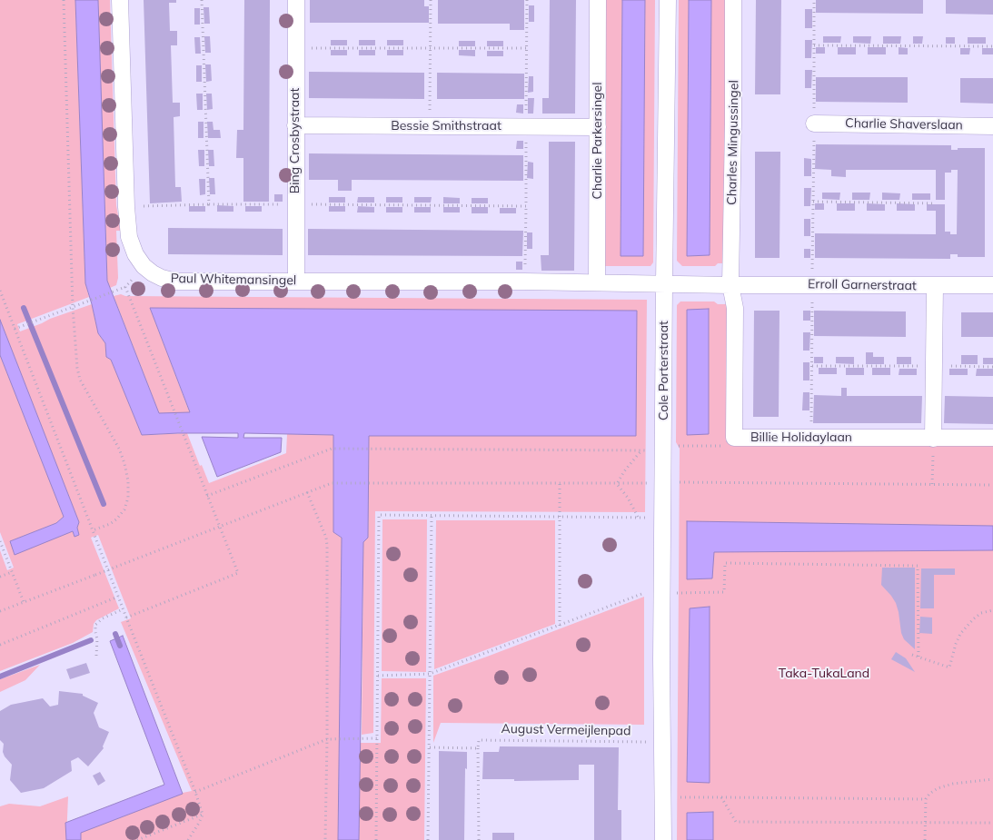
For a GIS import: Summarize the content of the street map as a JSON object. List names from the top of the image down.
{
  "streets": {
    "street": [
      "Charlie Shaverslaan",
      "Bessie Smithstraat",
      "Bing Crosbystraat",
      "Charlie Parkersingel",
      "Charles Mingussingel",
      "Paul Whitemansingel",
      "Erroll Garnerstraat",
      "Cole Porterstraat",
      "Billie Holidaylaan"
    ],
    "path": ["August Vermeijlenpad"]
  },
  "crossings": [
    ["Bessie Smithstraat", "Bing Crosbystraat"],
    ["Bessie Smithstraat", "Charlie Parkersingel"],
    ["Bing Crosbystraat", "Paul Whitemansingel"],
    ["Charlie Parkersingel", "Paul Whitemansingel"],
    ["Charles Mingussingel", "Erroll Garnerstraat"],
    ["Charles Mingussingel", "Billie Holidaylaan"],
    ["Paul Whitemansingel", "Erroll Garnerstraat"],
    ["Paul Whitemansingel", "Cole Porterstraat"],
    ["Erroll Garnerstraat", "Cole Porterstraat"],
    ["Erroll Garnerstraat", "Billie Holidaylaan"],
    ["Cole Porterstraat", "August Vermeijlenpad"]
  ],
  "parks": ["Taka-TukaLand"]
}
